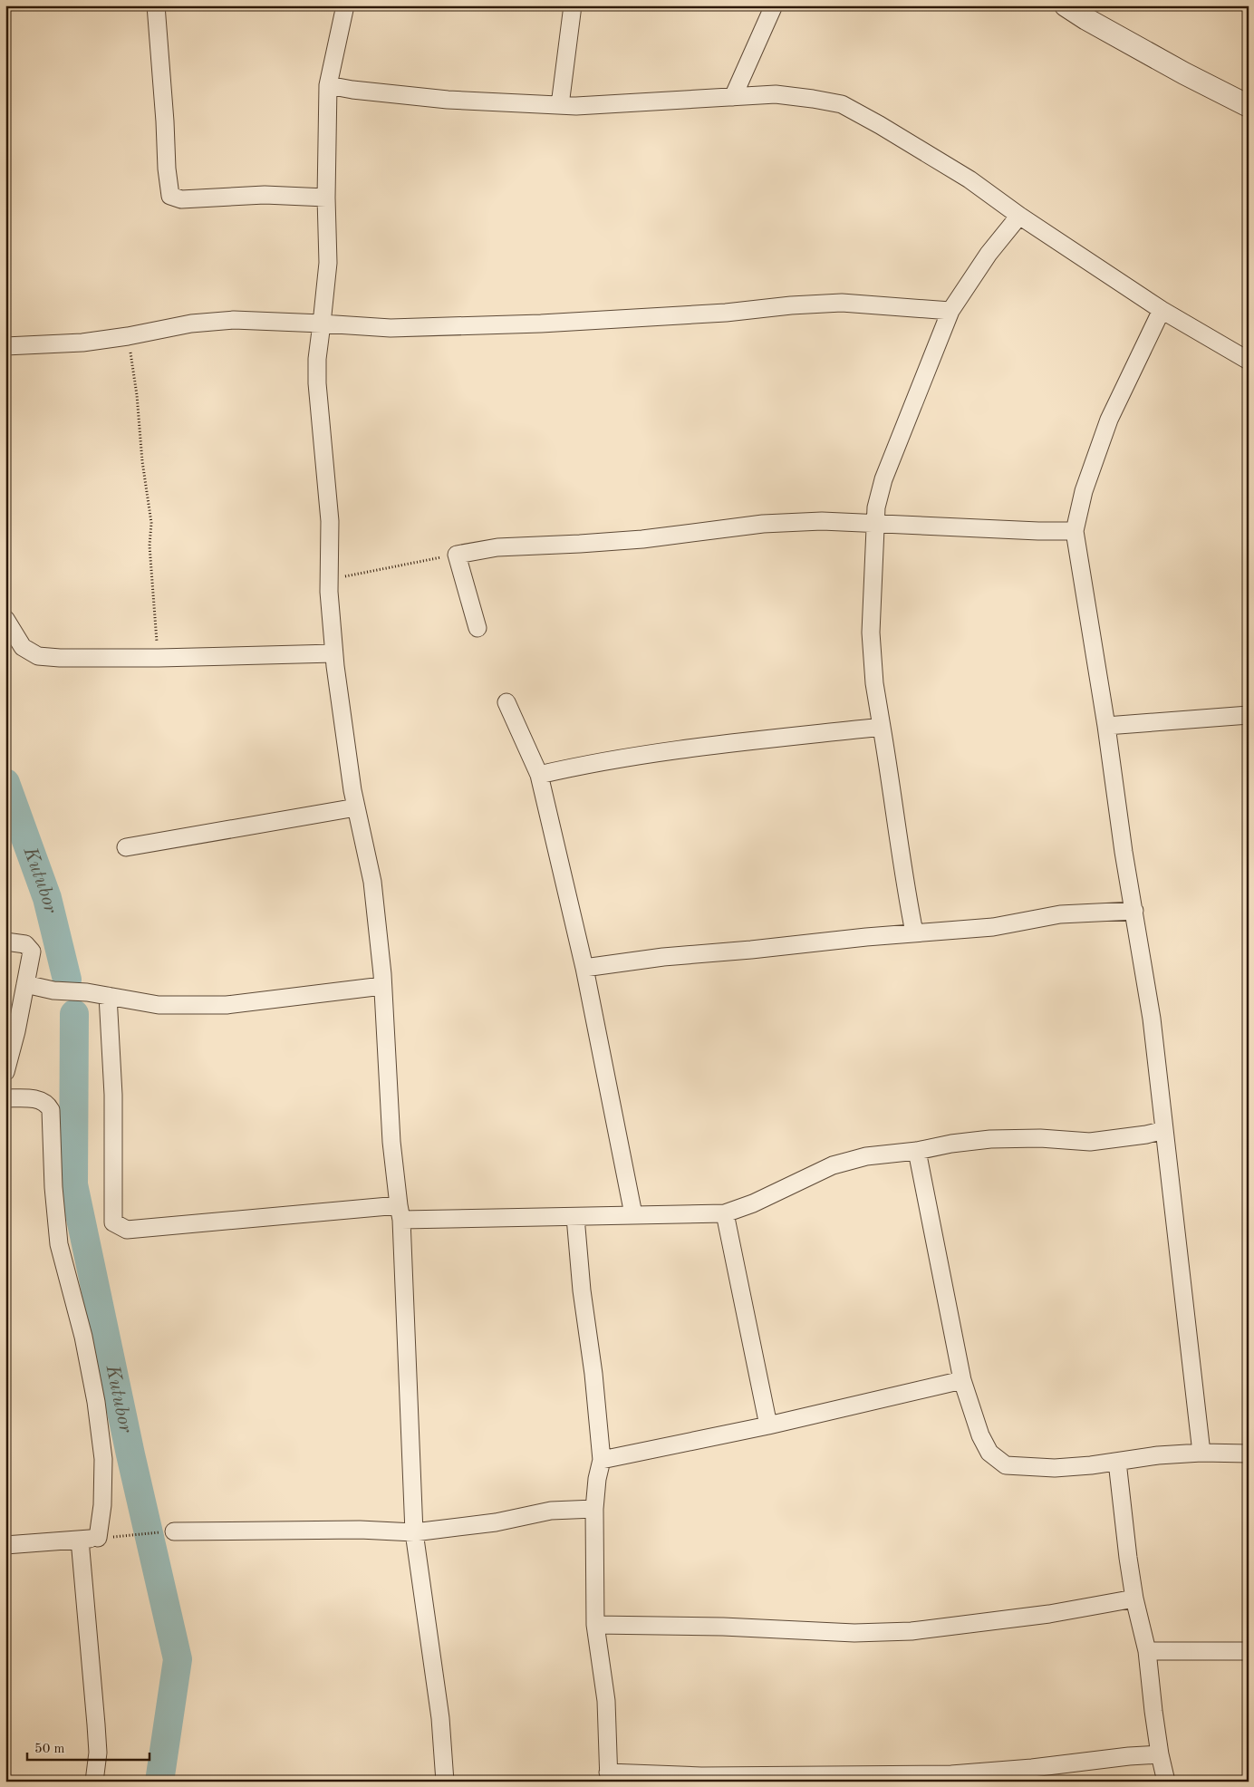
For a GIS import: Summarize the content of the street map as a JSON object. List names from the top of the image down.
{
  "water": ["Kutubor"],
  "scale_bar": "50 m"
}
